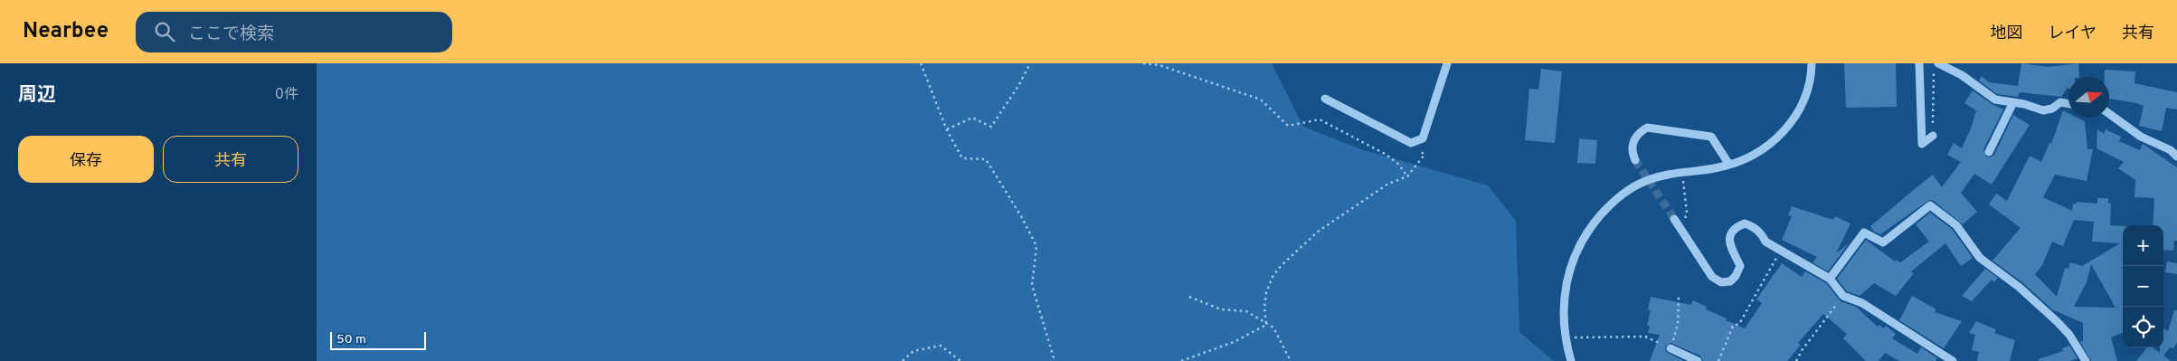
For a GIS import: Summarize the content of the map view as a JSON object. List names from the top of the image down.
{
  "scale_bar": "50 m",
  "north": "right",
  "page": {
    "header": "Nearbee",
    "search": "ここで検索",
    "nav": ["地図", "レイヤ", "共有"],
    "heading": ["周辺", "0件"],
    "buttons": ["保存", "共有"],
    "map_buttons": ["+", "−"],
    "scale": "50 m"
  }
}
